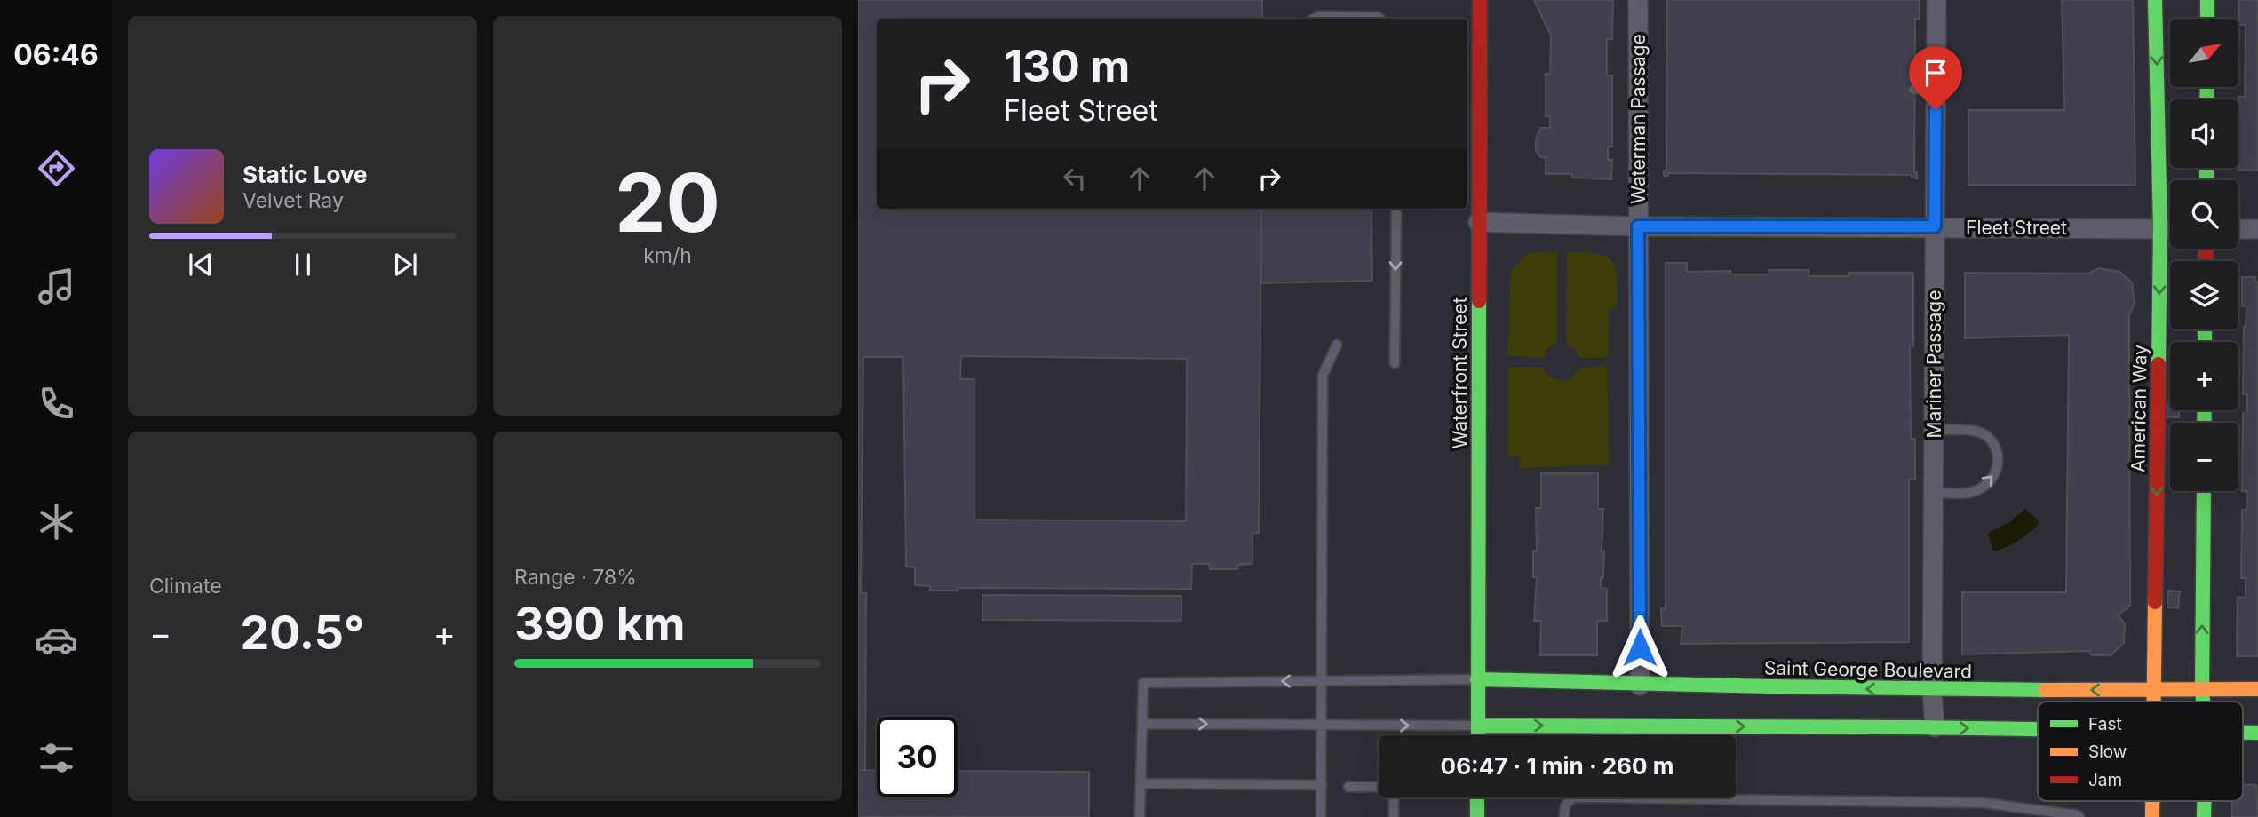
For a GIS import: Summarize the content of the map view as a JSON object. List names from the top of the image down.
{
  "streets": {
    "street": [
      "Waterman Passage",
      "Fleet Street",
      "Mariner Passage",
      "Waterfront Street",
      "American Way",
      "Saint George Boulevard"
    ]
  },
  "crossings": [
    ["Waterman Passage", "Fleet Street"],
    ["Waterman Passage", "Saint George Boulevard"],
    ["Fleet Street", "Mariner Passage"],
    ["Fleet Street", "Waterfront Street"],
    ["Fleet Street", "American Way"],
    ["Mariner Passage", "Saint George Boulevard"],
    ["Waterfront Street", "Saint George Boulevard"],
    ["American Way", "Saint George Boulevard"]
  ],
  "legend": ["Fast", "Slow", "Jam"],
  "north": "top right",
  "page": {
    "tabs": "06:46",
    "tile": [
      ["20", "km/h"],
      "Climate",
      ["Range · 78%", "390 km"]
    ],
    "map_buttons": ["+", "−"],
    "turn": ["130 m", "Fleet Street"],
    "song": ["Static Love", "Velvet Ray"],
    "heat": ["−", "20.5°", "+"],
    "limit": "30",
    "trip": "06:47 · 1 min · 260 m"
  }
}
